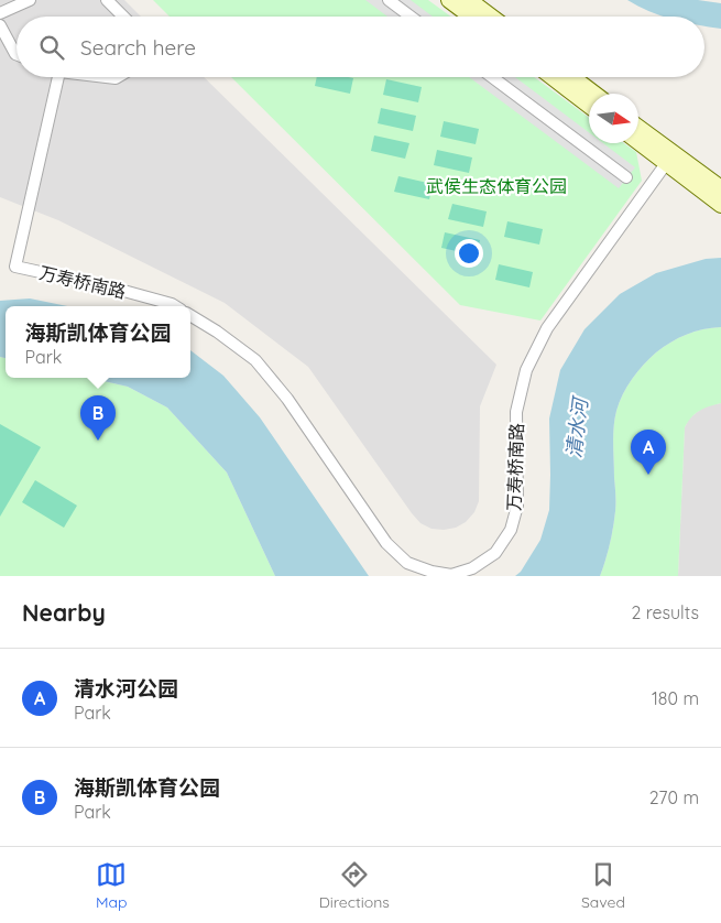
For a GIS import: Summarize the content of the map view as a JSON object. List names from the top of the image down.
{
  "streets": {
    "street": ["万寿桥南路"]
  },
  "water": ["清水河"],
  "parks": ["武侯生态体育公园"],
  "north": "right",
  "page": {
    "search": "Search here",
    "popup": ["海斯凯体育公园", "Park"],
    "pins": ["B", "A"],
    "heading": ["Nearby", "2 results"],
    "list": [
      {
        "mark": "A",
        "name": "清水河公园",
        "note": "Park",
        "value": "180 m"
      },
      {
        "mark": "B",
        "name": "海斯凯体育公园",
        "note": "Park",
        "value": "270 m"
      }
    ],
    "nav": ["Map", "Directions", "Saved"]
  }
}
